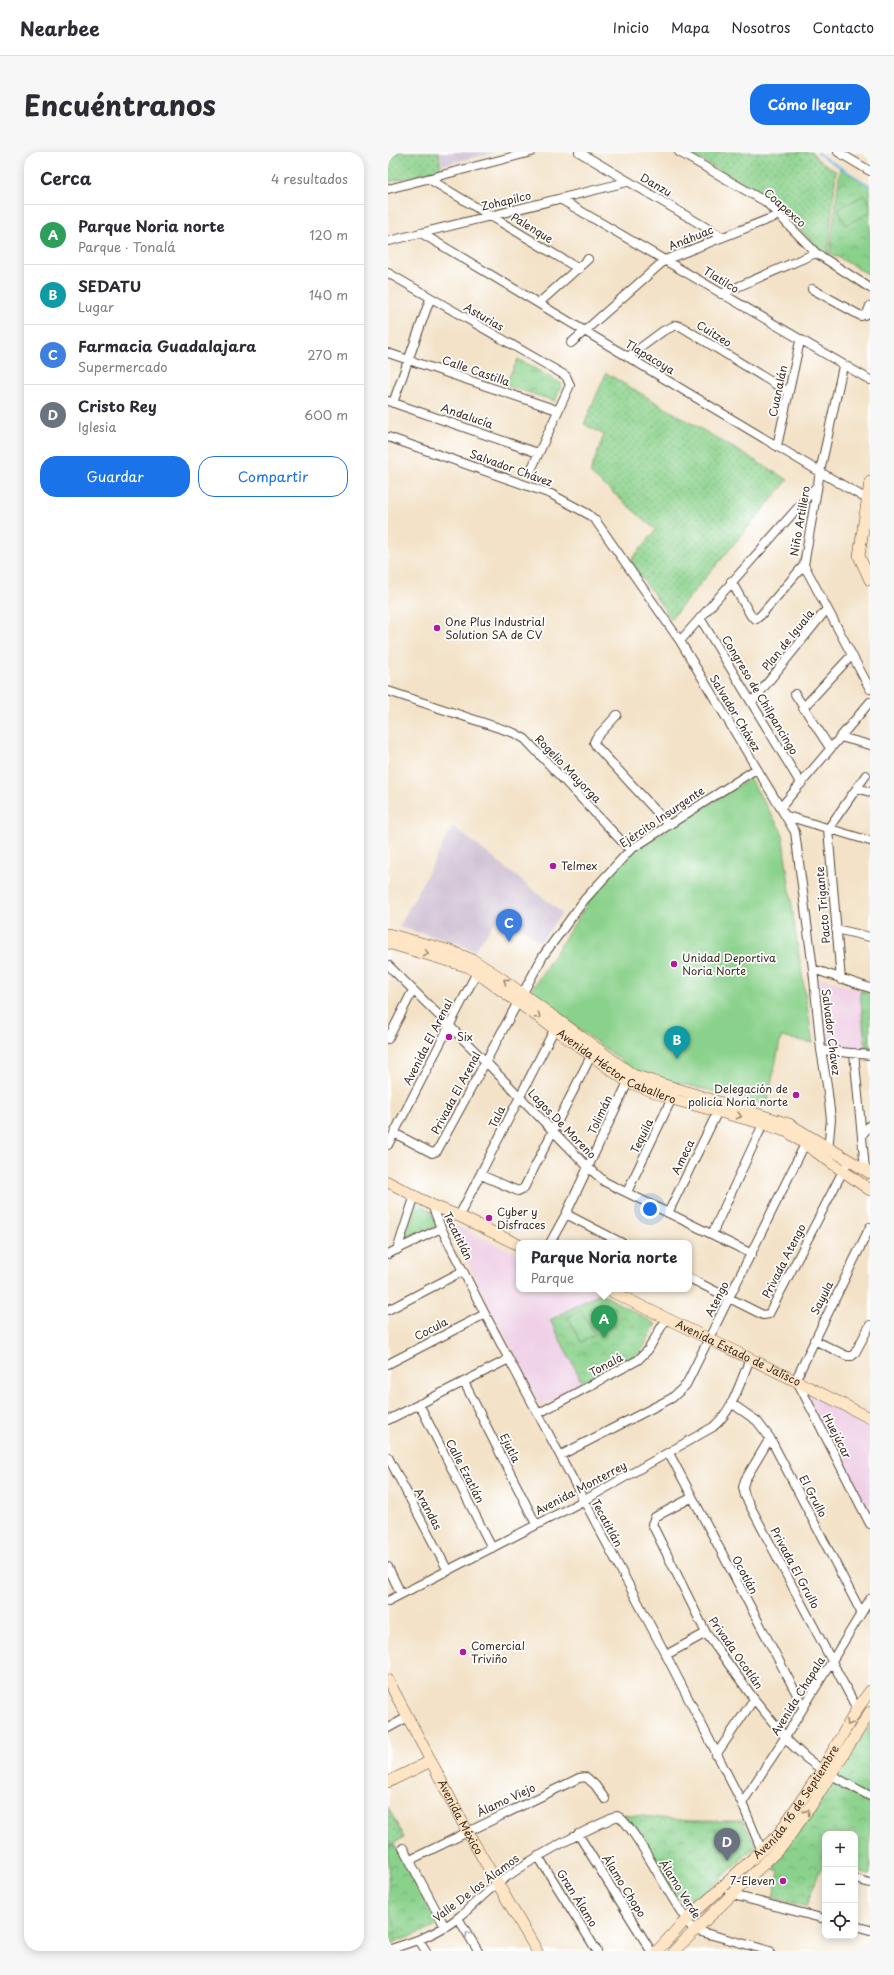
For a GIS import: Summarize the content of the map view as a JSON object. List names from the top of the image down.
{
  "streets": {
    "street": [
      "Danzu",
      "Zohapilco",
      "Coapexco",
      "Palenque",
      "Anáhuac",
      "Tlatilco",
      "Asturias",
      "Cuitzeo",
      "Tlapacoya",
      "Calle Castilla",
      "Cuanalán",
      "Andalucía",
      "Salvador Chávez",
      "Niño Artillero",
      "Plan de Iguala",
      "Congreso de Chilpancingo",
      "Rogelio Mayorga",
      "Ejército Insurgente",
      "Pacto Trigante",
      "Avenida El Arenal",
      "Avenida Héctor Caballero",
      "Privada El Arenal",
      "Tolimán",
      "Tala",
      "Lagos De Moreno",
      "Tequila",
      "Ameca",
      "Tecatitlán",
      "Privada Atengo",
      "Sayula",
      "Atengo",
      "Cocula",
      "Avenida Estado de Jalisco",
      "Tonalá",
      "Huejúcar",
      "Ejutla",
      "Calle Ezatlán",
      "Avenida Monterrey",
      "El Grullo",
      "Arandas",
      "Privada El Grullo",
      "Ocotlán",
      "Privada Ocotlán",
      "Avenida Chapala",
      "Álamo Viejo",
      "Avenida 16 de Septiembre",
      "Avenida México",
      "Álamo Chopo",
      "Valle De los Álamos",
      "Álamo Verde",
      "Gran Álamo"
    ]
  },
  "crossings": [
    ["Danzu", "Zohapilco"],
    ["Danzu", "Anáhuac"],
    ["Zohapilco", "Palenque"],
    ["Zohapilco", "Tlatilco"],
    ["Zohapilco", "Tlapacoya"],
    ["Coapexco", "Anáhuac"],
    ["Anáhuac", "Tlatilco"],
    ["Anáhuac", "Tlapacoya"],
    ["Tlatilco", "Cuanalán"],
    ["Tlatilco", "Niño Artillero"],
    ["Asturias", "Calle Castilla"],
    ["Cuitzeo", "Tlapacoya"],
    ["Cuitzeo", "Cuanalán"],
    ["Tlapacoya", "Cuanalán"],
    ["Tlapacoya", "Niño Artillero"],
    ["Salvador Chávez", "Ejército Insurgente"],
    ["Salvador Chávez", "Avenida Héctor Caballero"],
    ["Niño Artillero", "Plan de Iguala"],
    ["Plan de Iguala", "Congreso de Chilpancingo"],
    ["Rogelio Mayorga", "Ejército Insurgente"],
    ["Ejército Insurgente", "Avenida Héctor Caballero"],
    ["Ejército Insurgente", "Privada El Arenal"],
    ["Avenida El Arenal", "Avenida Héctor Caballero"],
    ["Avenida El Arenal", "Privada El Arenal"],
    ["Avenida El Arenal", "Lagos De Moreno"],
    ["Avenida Héctor Caballero", "Privada El Arenal"],
    ["Avenida Héctor Caballero", "Tolimán"],
    ["Avenida Héctor Caballero", "Tala"],
    ["Avenida Héctor Caballero", "Tequila"],
    ["Avenida Héctor Caballero", "Ameca"],
    ["Avenida Héctor Caballero", "Privada Atengo"],
    ["Avenida Héctor Caballero", "Atengo"],
    ["Privada El Arenal", "Lagos De Moreno"],
    ["Tolimán", "Lagos De Moreno"],
    ["Tala", "Lagos De Moreno"],
    ["Lagos De Moreno", "Tequila"],
    ["Lagos De Moreno", "Ameca"],
    ["Lagos De Moreno", "Atengo"],
    ["Tecatitlán", "Atengo"],
    ["Tecatitlán", "Cocula"],
    ["Tecatitlán", "Tonalá"],
    ["Tecatitlán", "Avenida Monterrey"],
    ["Tecatitlán", "Avenida Chapala"],
    ["Tecatitlán", "Avenida 16 de Septiembre"],
    ["Privada Atengo", "Atengo"],
    ["Sayula", "Avenida Estado de Jalisco"],
    ["Sayula", "Huejúcar"],
    ["Atengo", "Avenida Estado de Jalisco"],
    ["Avenida Estado de Jalisco", "Tonalá"],
    ["Avenida Estado de Jalisco", "Huejúcar"],
    ["Avenida Estado de Jalisco", "Avenida Monterrey"],
    ["Ejutla", "Avenida Monterrey"],
    ["Calle Ezatlán", "Avenida Monterrey"],
    ["Avenida Monterrey", "El Grullo"],
    ["Avenida Monterrey", "Arandas"],
    ["Avenida Monterrey", "Ocotlán"],
    ["El Grullo", "Privada El Grullo"],
    ["El Grullo", "Avenida Chapala"],
    ["Privada El Grullo", "Avenida Chapala"],
    ["Privada El Grullo", "Avenida 16 de Septiembre"],
    ["Ocotlán", "Privada Ocotlán"],
    ["Ocotlán", "Avenida Chapala"],
    ["Privada Ocotlán", "Avenida Chapala"],
    ["Privada Ocotlán", "Avenida 16 de Septiembre"],
    ["Álamo Viejo", "Avenida México"],
    ["Avenida 16 de Septiembre", "Álamo Verde"],
    ["Avenida México", "Valle De los Álamos"],
    ["Álamo Chopo", "Valle De los Álamos"],
    ["Valle De los Álamos", "Álamo Verde"],
    ["Valle De los Álamos", "Gran Álamo"]
  ],
  "places": [
    "One Plus Industrial Solution SA de CV",
    "Telmex",
    "Unidad Deportiva Noria Norte",
    "Six",
    "Delegación de policía Noria norte",
    "Cyber y Disfraces",
    "Comercial Triviño",
    "7-Eleven"
  ],
  "page": {
    "header": "Nearbee",
    "nav": [
      "Inicio",
      "Mapa",
      "Nosotros",
      "Contacto"
    ],
    "title": "Encuéntranos",
    "buttons": [
      "Cómo llegar",
      ["Guardar", "Compartir"]
    ],
    "heading": ["Cerca", "4 resultados"],
    "list": [
      {
        "mark": "A",
        "name": "Parque Noria norte",
        "note": "Parque · Tonalá",
        "value": "120 m"
      },
      {
        "mark": "B",
        "name": "SEDATU",
        "note": "Lugar",
        "value": "140 m"
      },
      {
        "mark": "C",
        "name": "Farmacia Guadalajara",
        "note": "Supermercado",
        "value": "270 m"
      },
      {
        "mark": "D",
        "name": "Cristo Rey",
        "note": "Iglesia",
        "value": "600 m"
      }
    ],
    "pins": [
      "C",
      "B",
      "A",
      "D"
    ],
    "popup": ["Parque Noria norte", "Parque"],
    "map_buttons": ["+", "−"]
  }
}
